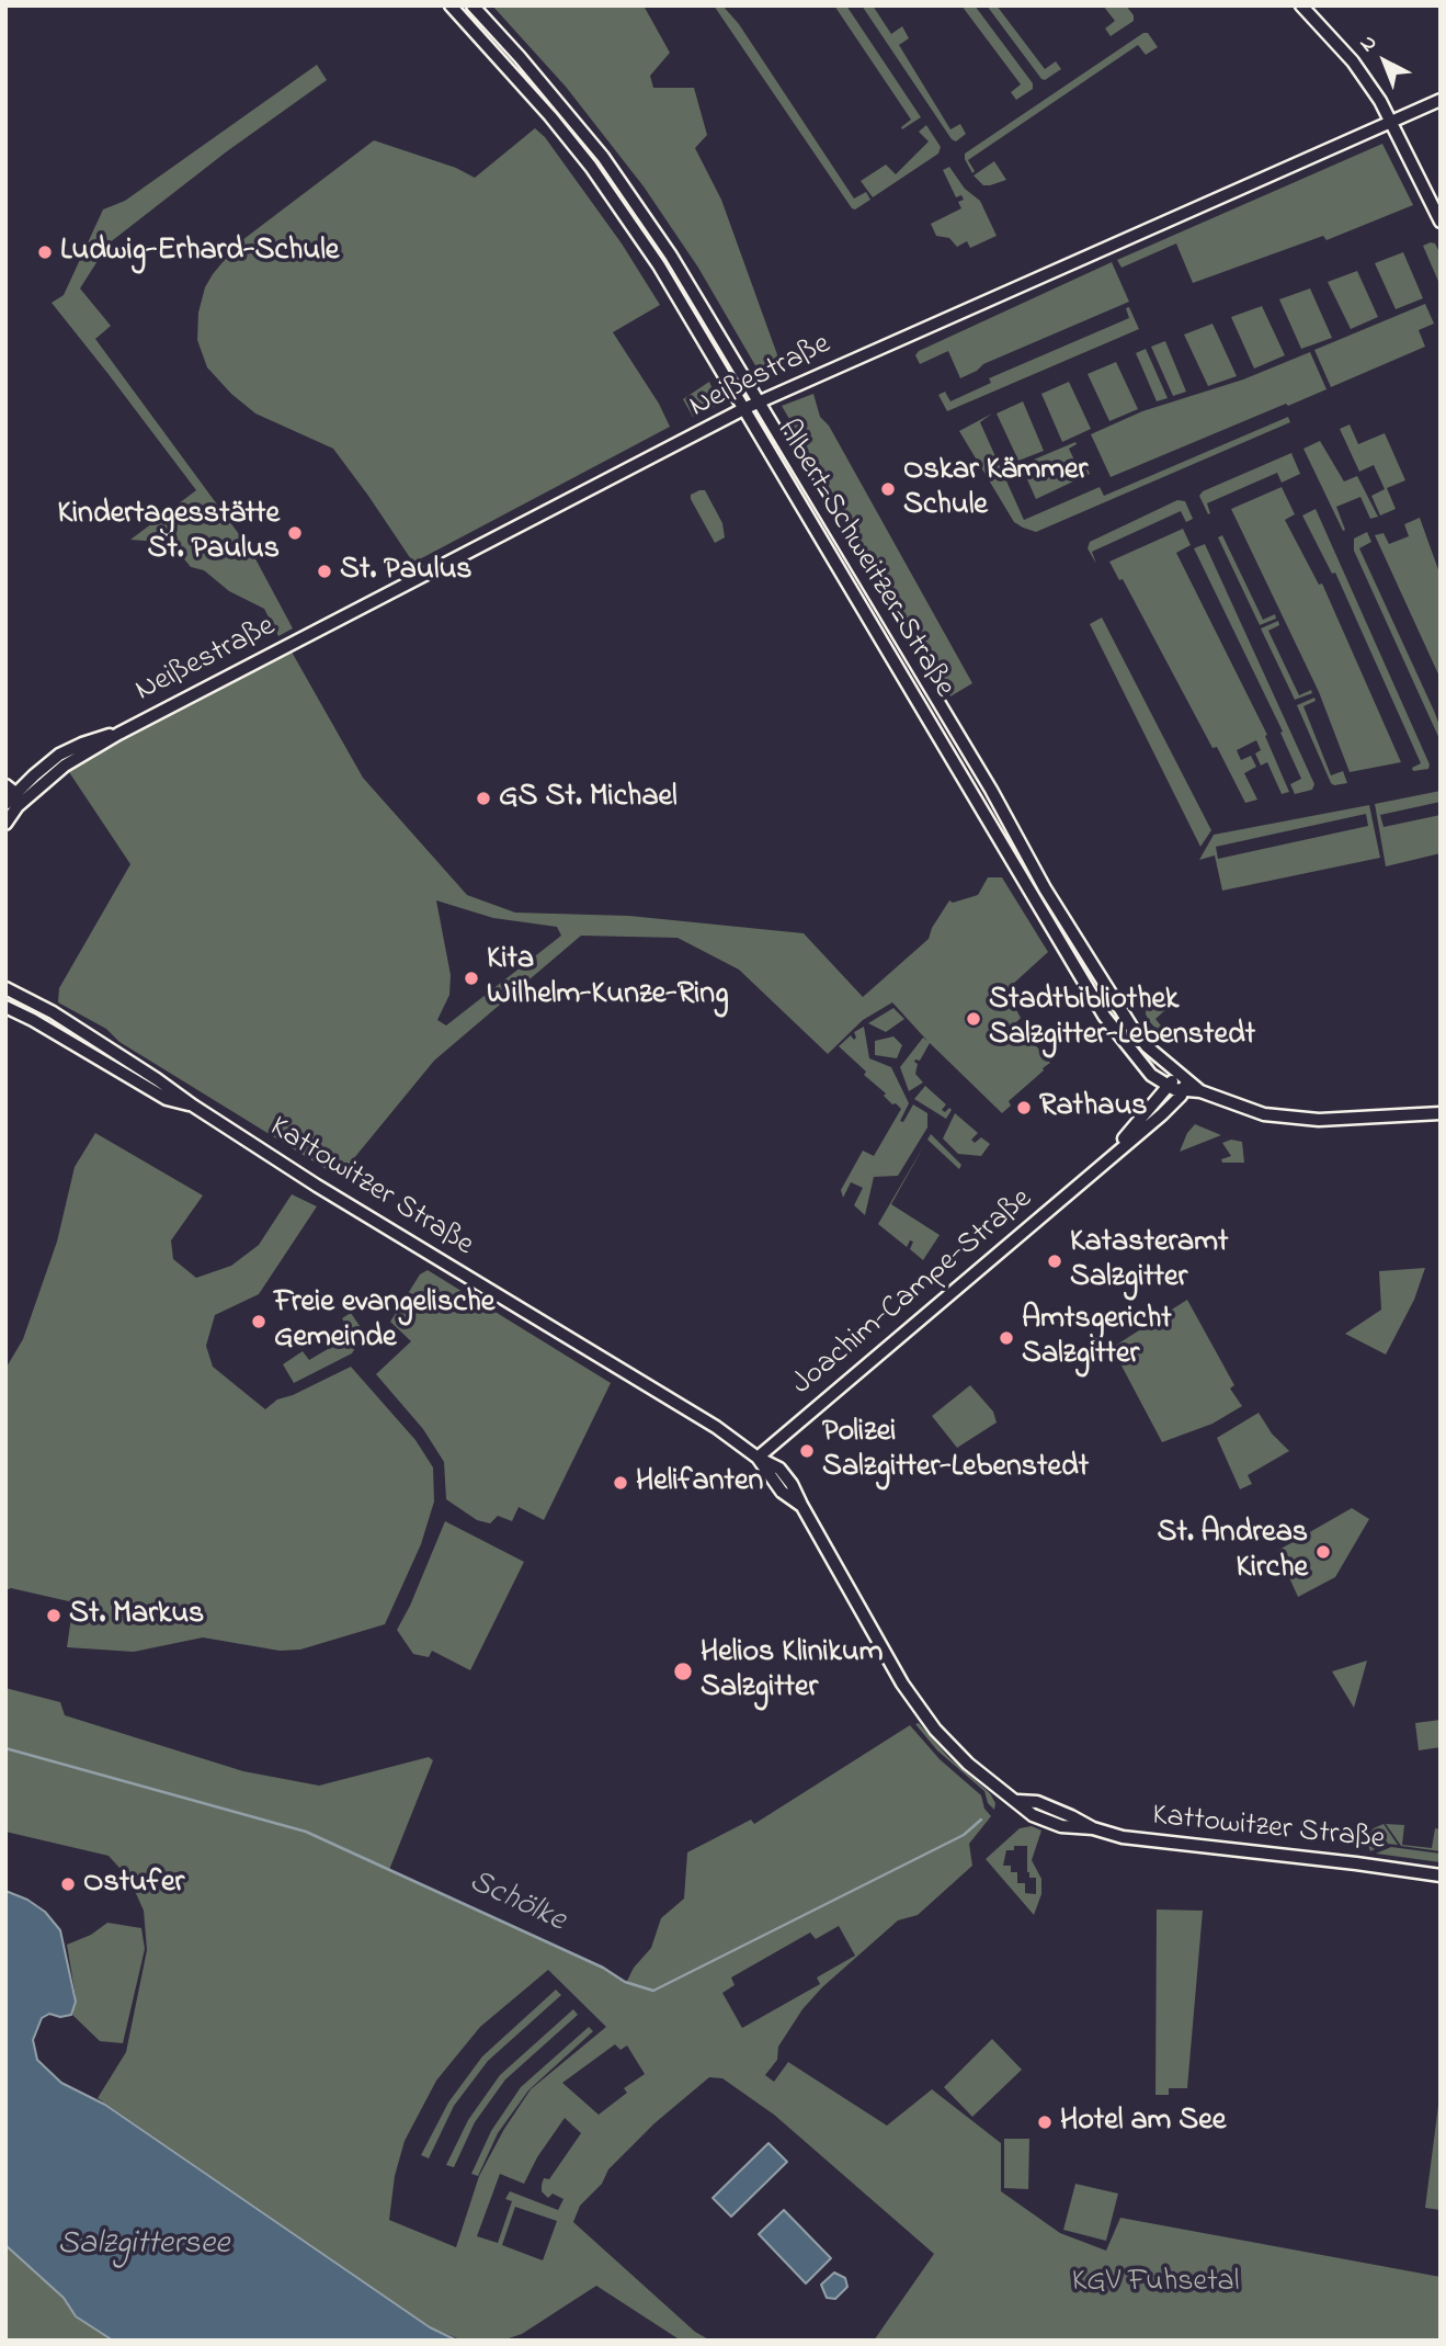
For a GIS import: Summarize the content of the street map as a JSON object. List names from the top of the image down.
{
  "streets": {
    "street": [
      "Neißestraße",
      "Albert-Schweitzer-Straße",
      "Kattowitzer Straße",
      "Joachim-Campe-Straße"
    ]
  },
  "crossings": [
    ["Neißestraße", "Albert-Schweitzer-Straße"],
    ["Albert-Schweitzer-Straße", "Joachim-Campe-Straße"],
    ["Kattowitzer Straße", "Joachim-Campe-Straße"]
  ],
  "water": ["Schölke", "Salzgittersee"],
  "parks": ["KGV Fuhsetal"],
  "places": [
    "Ludwig-Erhard-Schule",
    "Oskar Kämmer Schule",
    "Kindertagesstätte St. Paulus",
    "St. Paulus",
    "GS St. Michael",
    "Kita Wilhelm-Kunze-Ring",
    "Stadtbibliothek Salzgitter-Lebenstedt",
    "Rathaus",
    "Katasteramt Salzgitter",
    "Freie evangelische Gemeinde",
    "Amtsgericht Salzgitter",
    "Polizei Salzgitter-Lebenstedt",
    "Helifanten",
    "St. Andreas Kirche",
    "St. Markus",
    "Helios Klinikum Salzgitter",
    "Ostufer",
    "Hotel am See"
  ],
  "north": "top left"
}
